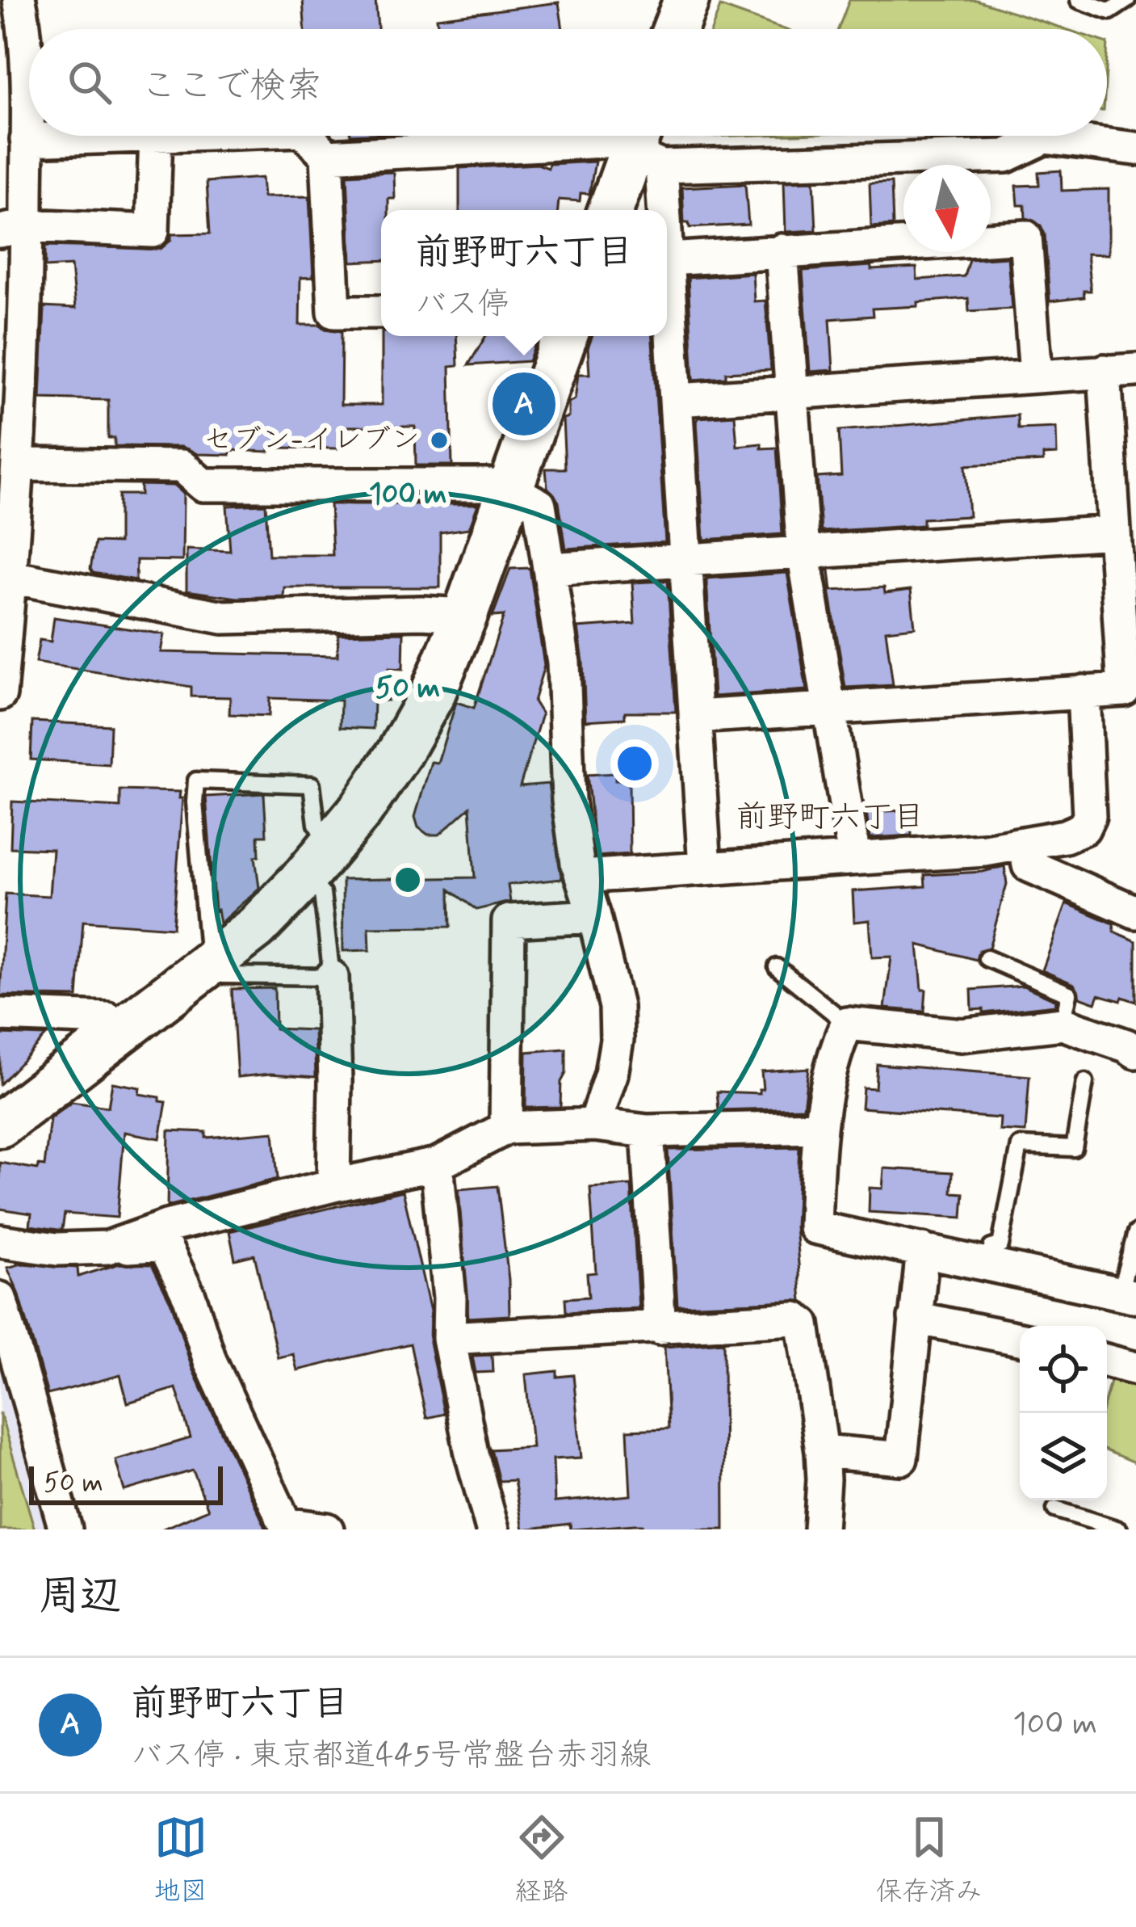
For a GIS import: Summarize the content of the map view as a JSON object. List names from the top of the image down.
{
  "districts": ["前野町六丁目"],
  "places": ["セブン-イレブン"],
  "scale_bar": "50 m",
  "north": "bottom",
  "page": {
    "search": "ここで検索",
    "popup": ["前野町六丁目", "バス停"],
    "pins": "A",
    "scale": "50 m",
    "heading": "周辺",
    "list": [
      {
        "mark": "A",
        "name": "前野町六丁目",
        "note": "バス停 · 東京都道445号常盤台赤羽線",
        "value": "100 m"
      }
    ],
    "nav": ["地図", "経路", "保存済み"]
  },
  "rings": ["100 m", "50 m"]
}
